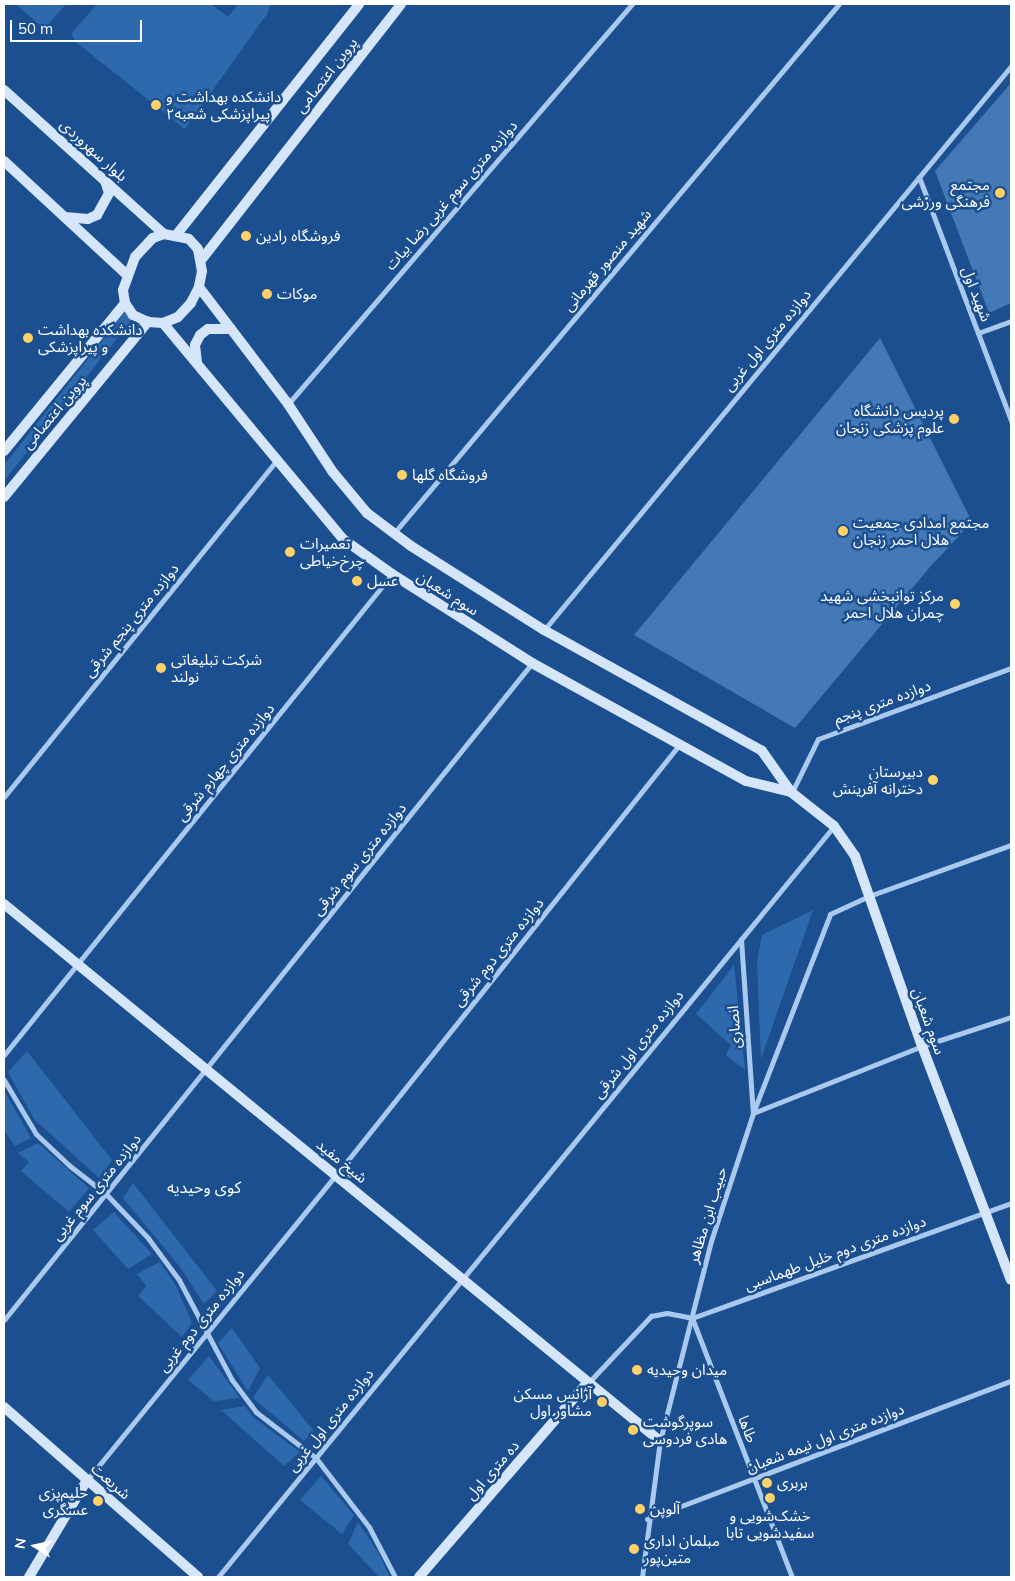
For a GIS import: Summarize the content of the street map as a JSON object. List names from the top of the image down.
{
  "streets": {
    "main road": [
      "پروین اعتصامی",
      "بلوار سهروردی",
      "سوم شعبان",
      "شیخ مفید",
      "ده متری اول",
      "شریعت"
    ],
    "street": [
      "دوازده متری سوم غربی رضا بیات",
      "شهید منصور قهرمانی",
      "شهید اول",
      "دوازده متری اول غربی",
      "دوازده متری پنجم شرقی",
      "دوازده متری پنجم",
      "دوازده متری چهارم شرقی",
      "دوازده متری سوم شرقی",
      "دوازده متری دوم شرقی",
      "انصاری",
      "دوازده متری اول شرقی",
      "دوازده متری سوم غربی",
      "حبیب ابن مظاهر",
      "دوازده متری دوم خلیل طهماسبی",
      "دوازده متری دوم غربی",
      "طاها",
      "دوازده متری اول نیمه شعبان"
    ]
  },
  "crossings": [
    ["پروین اعتصامی", "بلوار سهروردی"],
    ["پروین اعتصامی", "سوم شعبان"],
    ["بلوار سهروردی", "سوم شعبان"],
    ["دوازده متری سوم غربی رضا بیات", "سوم شعبان"],
    ["شهید منصور قهرمانی", "سوم شعبان"],
    ["شهید اول", "دوازده متری اول غربی"],
    ["دوازده متری اول غربی", "سوم شعبان"],
    ["دوازده متری اول غربی", "دوازده متری اول شرقی"],
    ["دوازده متری اول غربی", "شیخ مفید"],
    ["سوم شعبان", "دوازده متری پنجم شرقی"],
    ["سوم شعبان", "دوازده متری پنجم"],
    ["سوم شعبان", "دوازده متری چهارم شرقی"],
    ["سوم شعبان", "دوازده متری سوم شرقی"],
    ["سوم شعبان", "دوازده متری دوم شرقی"],
    ["سوم شعبان", "دوازده متری اول شرقی"],
    ["سوم شعبان", "حبیب ابن مظاهر"],
    ["سوم شعبان", "دوازده متری دوم خلیل طهماسبی"],
    ["دوازده متری چهارم شرقی", "شیخ مفید"],
    ["دوازده متری سوم شرقی", "شیخ مفید"],
    ["دوازده متری سوم شرقی", "دوازده متری سوم غربی"],
    ["دوازده متری دوم شرقی", "شیخ مفید"],
    ["دوازده متری دوم شرقی", "دوازده متری دوم غربی"],
    ["انصاری", "دوازده متری اول شرقی"],
    ["انصاری", "حبیب ابن مظاهر"],
    ["دوازده متری اول شرقی", "شیخ مفید"],
    ["شیخ مفید", "دوازده متری سوم غربی"],
    ["شیخ مفید", "حبیب ابن مظاهر"],
    ["شیخ مفید", "دوازده متری دوم غربی"],
    ["شیخ مفید", "ده متری اول"],
    ["حبیب ابن مظاهر", "دوازده متری دوم خلیل طهماسبی"],
    ["حبیب ابن مظاهر", "طاها"],
    ["حبیب ابن مظاهر", "دوازده متری اول نیمه شعبان"],
    ["دوازده متری دوم خلیل طهماسبی", "طاها"],
    ["دوازده متری دوم غربی", "شریعت"],
    ["طاها", "دوازده متری اول نیمه شعبان"]
  ],
  "districts": ["کوی وحیدیه"],
  "places": [
    "دانشکده بهداشت و پیراپزشکى شعبه۲",
    "مجتمع فرهنگی ورزشی",
    "فروشگاه رادین",
    "موکات",
    "دانشکده بهداشت و پیراپزشکی",
    "پردیس دانشگاه علوم پزشکى زنجان",
    "فروشگاه گلها",
    "مجتمع امدادی جمعیت هلال احمر زنجان",
    "تعمیرات چرخ‌خیاطی",
    "عسل",
    "مرکز توانبخشی شهید چمران هلال احمر",
    "شرکت تبلیغاتی نولند",
    "دبیرستان دخترانه آفرینش",
    "میدان وحیدیه",
    "آژانس مسکن مشاور اول",
    "سوپرگوشت هادی فردوسی",
    "بربری",
    "خشک‌شویی و سفیدشویی تابا",
    "حلیم‌پزی عسگری",
    "آلوپن",
    "مبلمان اداری متین‌پور"
  ],
  "scale_bar": "50 m",
  "north": "left"
}
